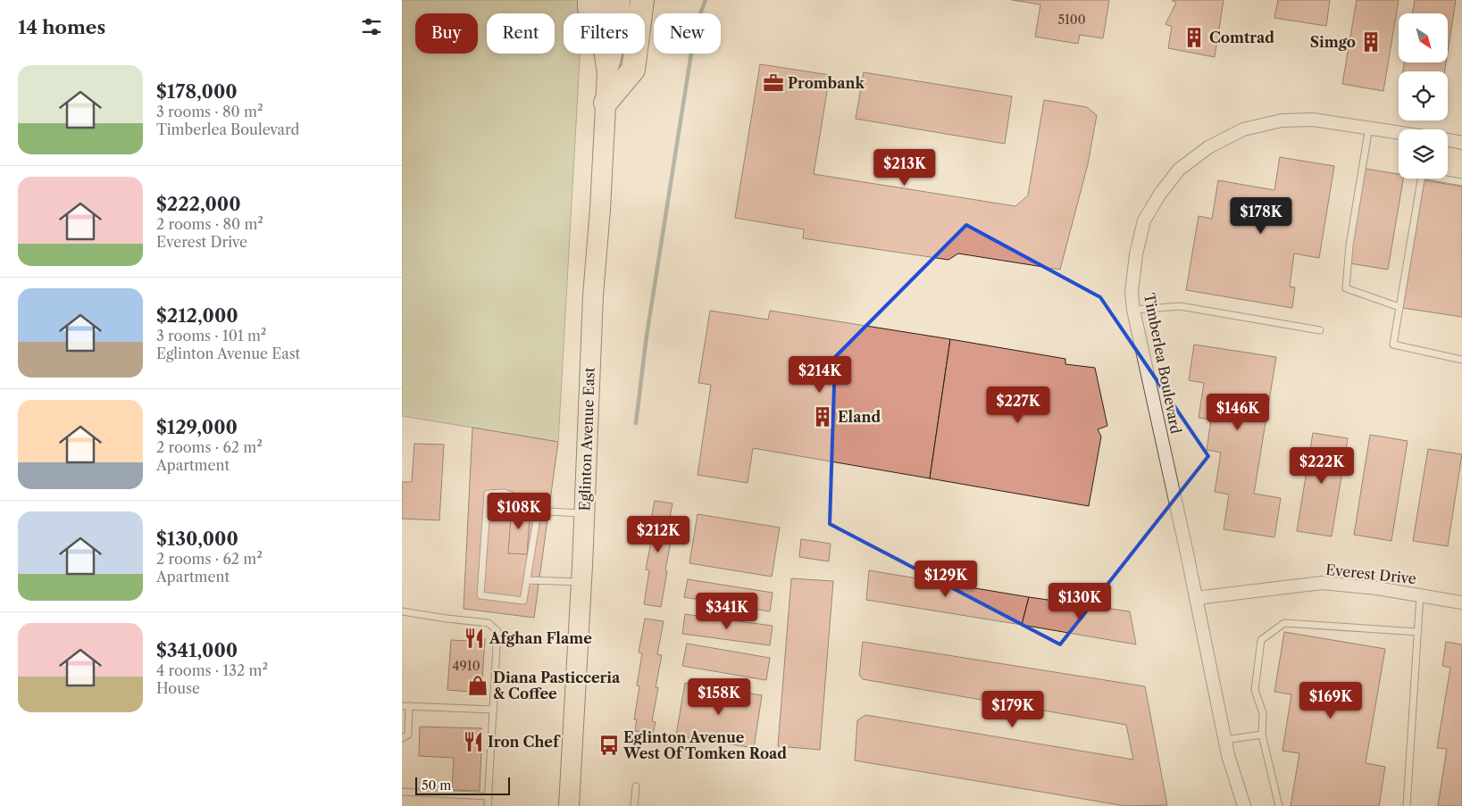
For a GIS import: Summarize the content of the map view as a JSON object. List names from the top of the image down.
{
  "streets": {
    "main road": ["Eglinton Avenue East"],
    "street": ["Timberlea Boulevard", "Everest Drive"]
  },
  "crossings": [
    ["Timberlea Boulevard", "Everest Drive"]
  ],
  "places": {
    "building": ["Comtrad", "Simgo", "Eland"],
    "office": ["Prombank"],
    "restaurant": ["Afghan Flame", "Iron Chef"],
    "shop": ["Diana Pasticceria & Coffee"],
    "bus stop": ["Eglinton Avenue West Of Tomken Road"]
  },
  "house_numbers": ["5100", "4910"],
  "scale_bar": "50 m",
  "north": "bottom right",
  "page": {
    "heading": "14 homes",
    "chip": [
      "Buy",
      "Rent",
      "Filters",
      "New"
    ],
    "list": [
      {
        "name": "$178,000",
        "note": "3 rooms · 80 m² · Timberlea Boulevard"
      },
      {
        "name": "$222,000",
        "note": "2 rooms · 80 m² · Everest Drive"
      },
      {
        "name": "$212,000",
        "note": "3 rooms · 101 m² · Eglinton Avenue East"
      },
      {
        "name": "$129,000",
        "note": "2 rooms · 62 m² · Apartment"
      },
      {
        "name": "$130,000",
        "note": "2 rooms · 62 m² · Apartment"
      },
      {
        "name": "$341,000",
        "note": "4 rooms · 132 m² · House"
      }
    ],
    "price": [
      "$213K",
      "$178K",
      "$214K",
      "$227K",
      "$146K",
      "$222K",
      "$108K",
      "$212K",
      "$129K",
      "$130K",
      "$341K",
      "$158K",
      "$169K",
      "$179K"
    ],
    "scale": "50 m"
  }
}
